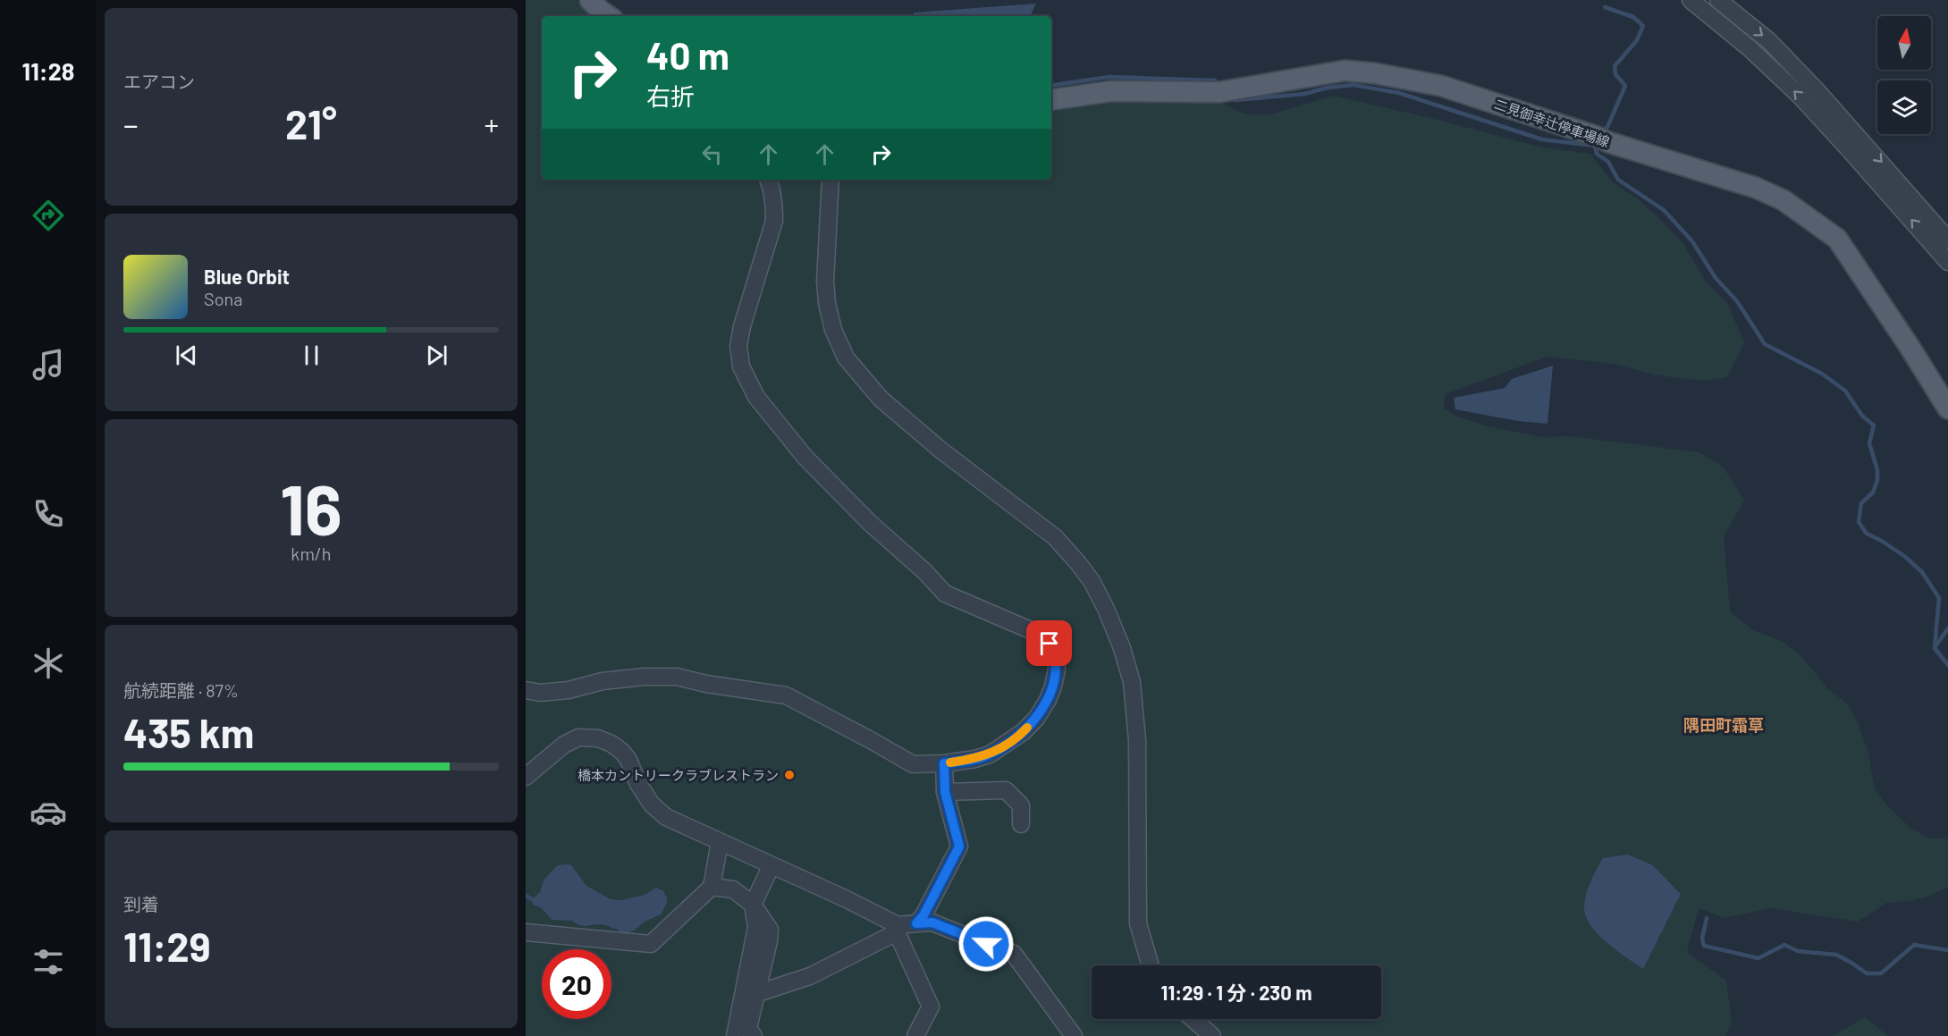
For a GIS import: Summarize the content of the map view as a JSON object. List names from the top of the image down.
{
  "streets": {
    "main road": ["二見御幸辻停車場線"]
  },
  "districts": ["隅田町霜草"],
  "places": ["橋本カントリークラブレストラン"],
  "north": "top",
  "page": {
    "tabs": "11:28",
    "tile": [
      "エアコン",
      ["16", "km/h"],
      ["航続距離 · 87%", "435 km"],
      ["到着", "11:29"]
    ],
    "turn": ["40 m", "右折"],
    "heat": ["−", "21°", "+"],
    "song": ["Blue Orbit", "Sona"],
    "limit": "20",
    "trip": "11:29 · 1 分 · 230 m"
  }
}
